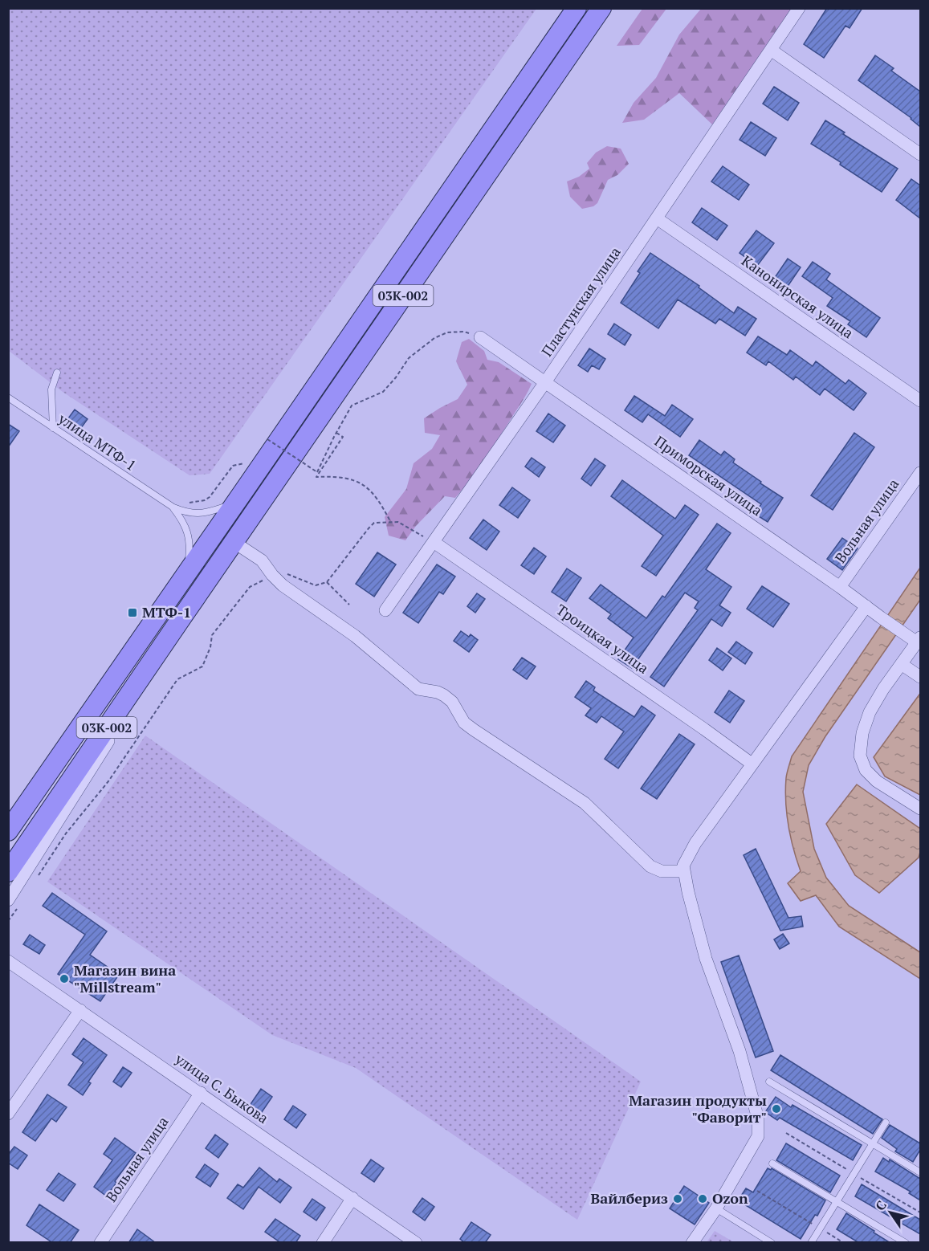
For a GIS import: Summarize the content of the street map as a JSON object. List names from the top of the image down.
{
  "streets": {
    "main road": ["03К-002"],
    "street": [
      "Канонирская улица",
      "Пластунская улица",
      "Приморская улица",
      "Вольная улица",
      "Троицкая улица",
      "улица С. Быкова"
    ],
    "lane": ["улица МТФ-1"]
  },
  "crossings": [
    ["03К-002", "улица МТФ-1"],
    ["Канонирская улица", "Пластунская улица"],
    ["Пластунская улица", "Приморская улица"],
    ["Пластунская улица", "Троицкая улица"],
    ["Приморская улица", "Вольная улица"],
    ["Вольная улица", "улица С. Быкова"]
  ],
  "places": {
    "transit": ["МТФ-1"],
    "other": [
      "Магазин вина \"Millstream\"",
      "Магазин продукты \"Фаворит\"",
      "Вайлбериз",
      "Ozon"
    ]
  },
  "north": "top left"
}
